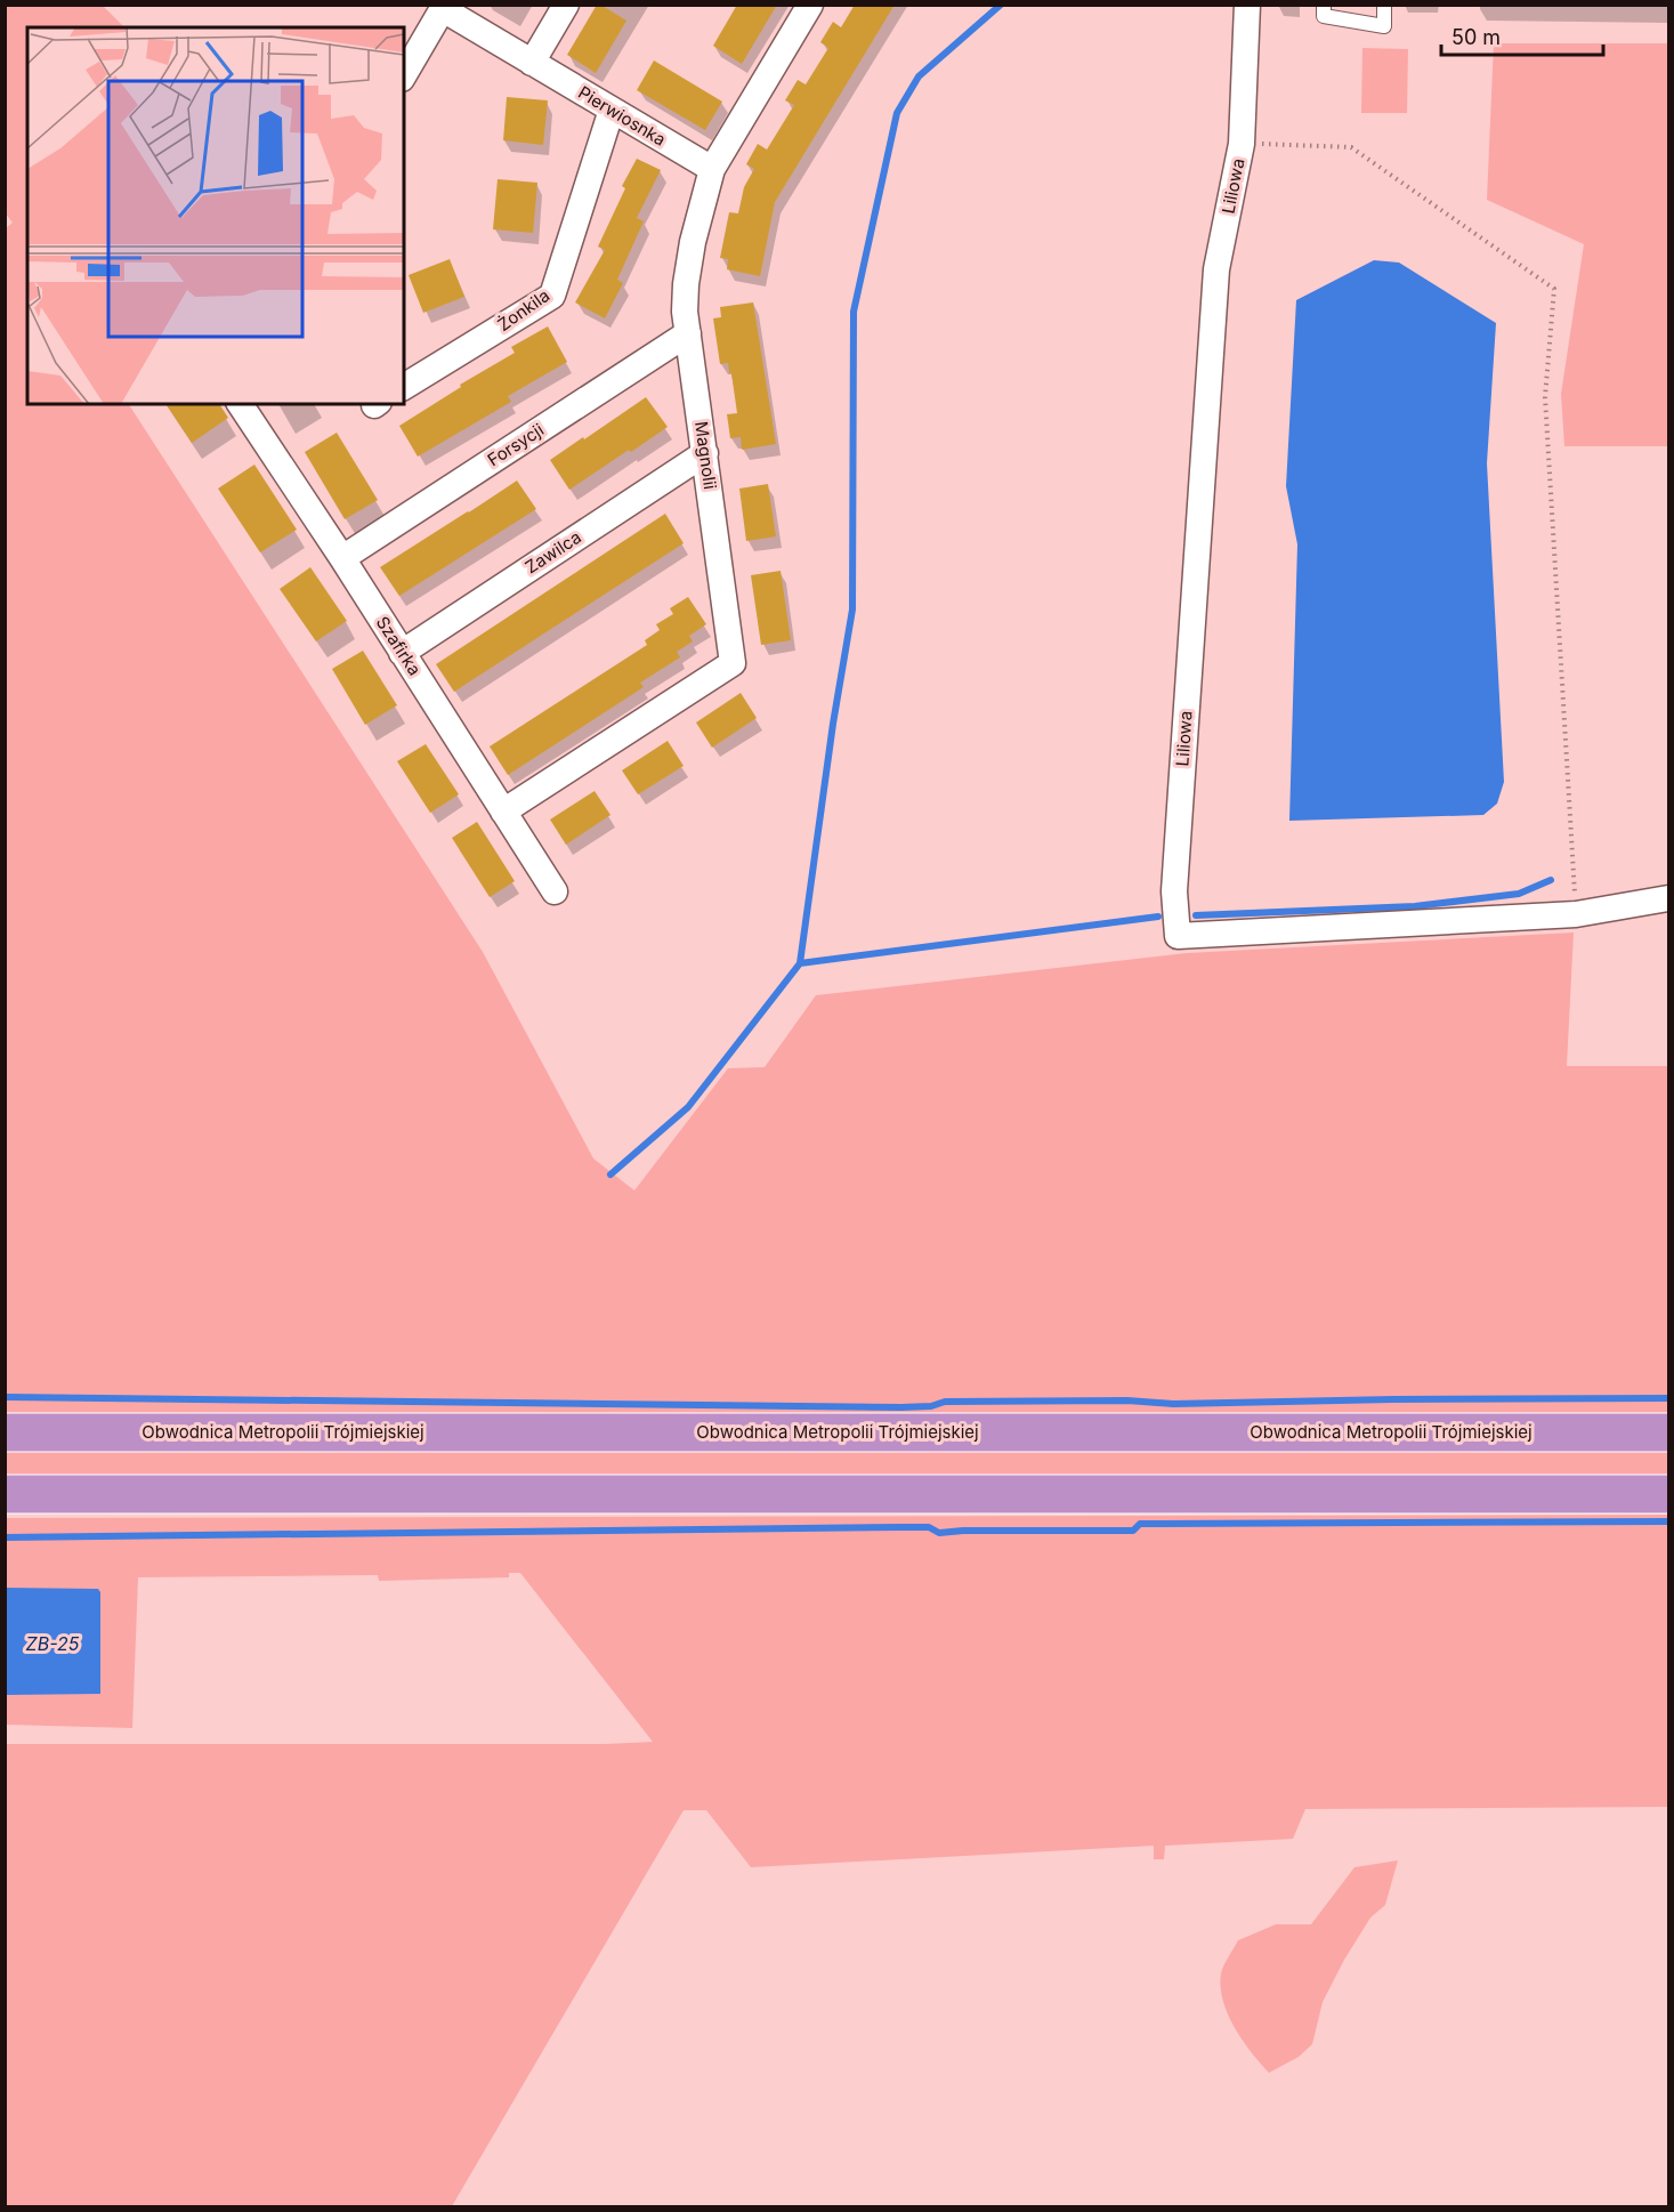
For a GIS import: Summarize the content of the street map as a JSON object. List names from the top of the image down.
{
  "streets": {
    "highway": ["Obwodnica Metropolii Trójmiejskiej"],
    "street": [
      "Pierwiosnka",
      "Liliowa",
      "Żonkila",
      "Forsycji",
      "Magnolii",
      "Zawilca",
      "Szafirka"
    ]
  },
  "crossings": [
    ["Pierwiosnka", "Żonkila"],
    ["Pierwiosnka", "Magnolii"],
    ["Forsycji", "Magnolii"],
    ["Forsycji", "Szafirka"],
    ["Magnolii", "Zawilca"],
    ["Magnolii", "Szafirka"],
    ["Zawilca", "Szafirka"]
  ],
  "water": ["ZB-25"],
  "scale_bar": "50 m"
}
